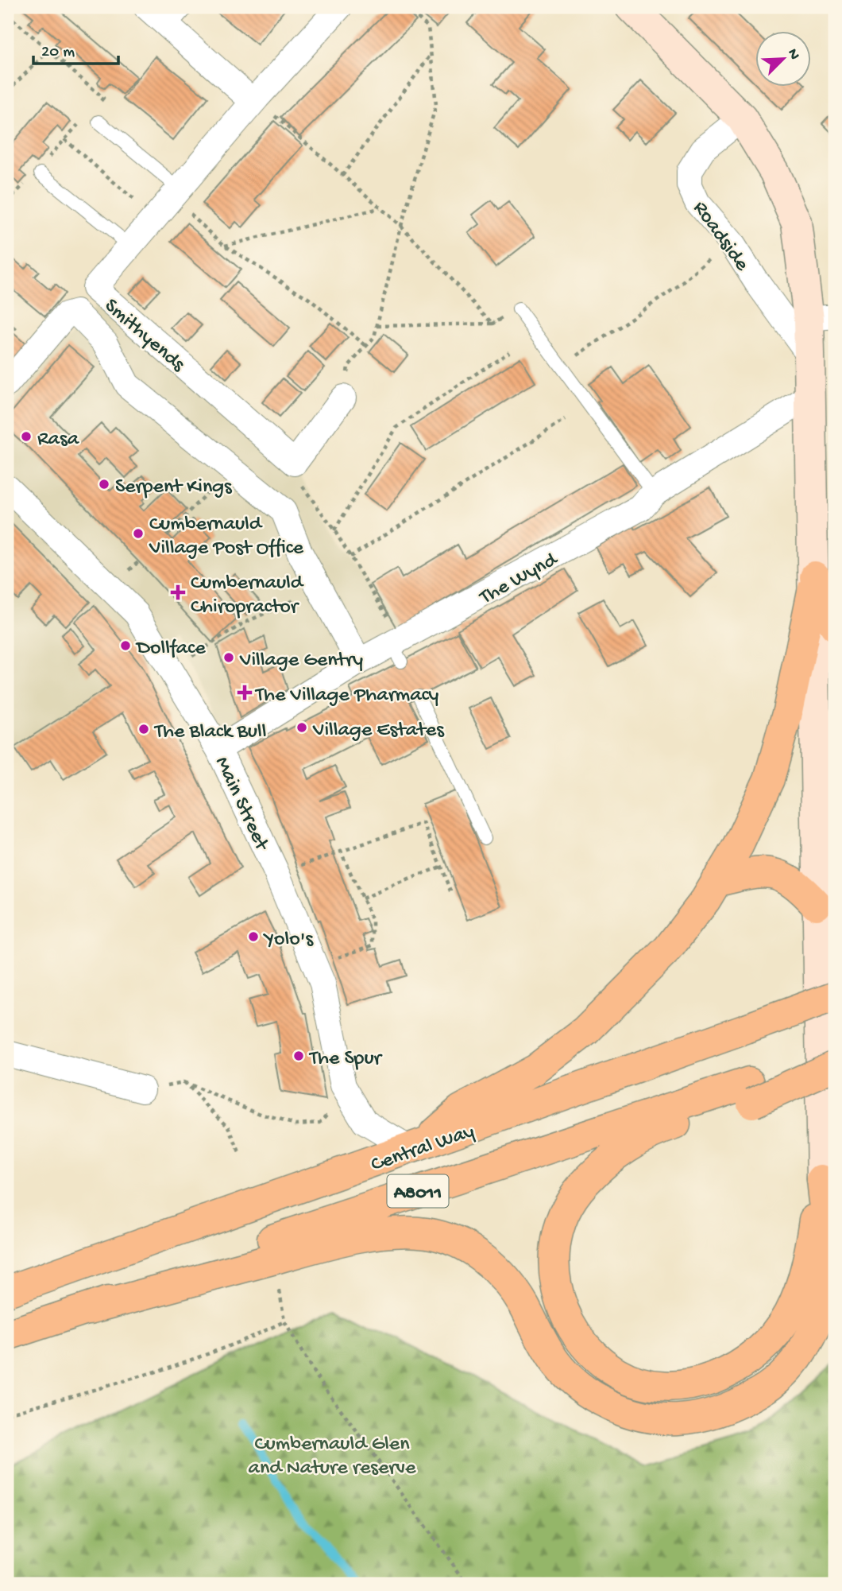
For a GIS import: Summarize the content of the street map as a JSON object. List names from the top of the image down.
{
  "streets": {
    "main road": ["Central Way", "A8011"],
    "street": [
      "Roadside",
      "Smithyends",
      "The Wynd",
      "Main Street"
    ]
  },
  "crossings": [
    ["Smithyends", "The Wynd"],
    ["The Wynd", "Main Street"],
    ["Main Street", "Central Way"]
  ],
  "parks": ["Cumbernauld Glen and Nature reserve"],
  "places": {
    "other": [
      "Rasa",
      "Serpent Kings",
      "Cumbernauld Village Post Office",
      "Dollface",
      "Village Gentry",
      "Village Estates",
      "The Black Bull",
      "Yolo's",
      "The Spur"
    ],
    "health": ["Cumbernauld Chiropractor", "The Village Pharmacy"]
  },
  "scale_bar": "20 m",
  "north": "top right"
}
